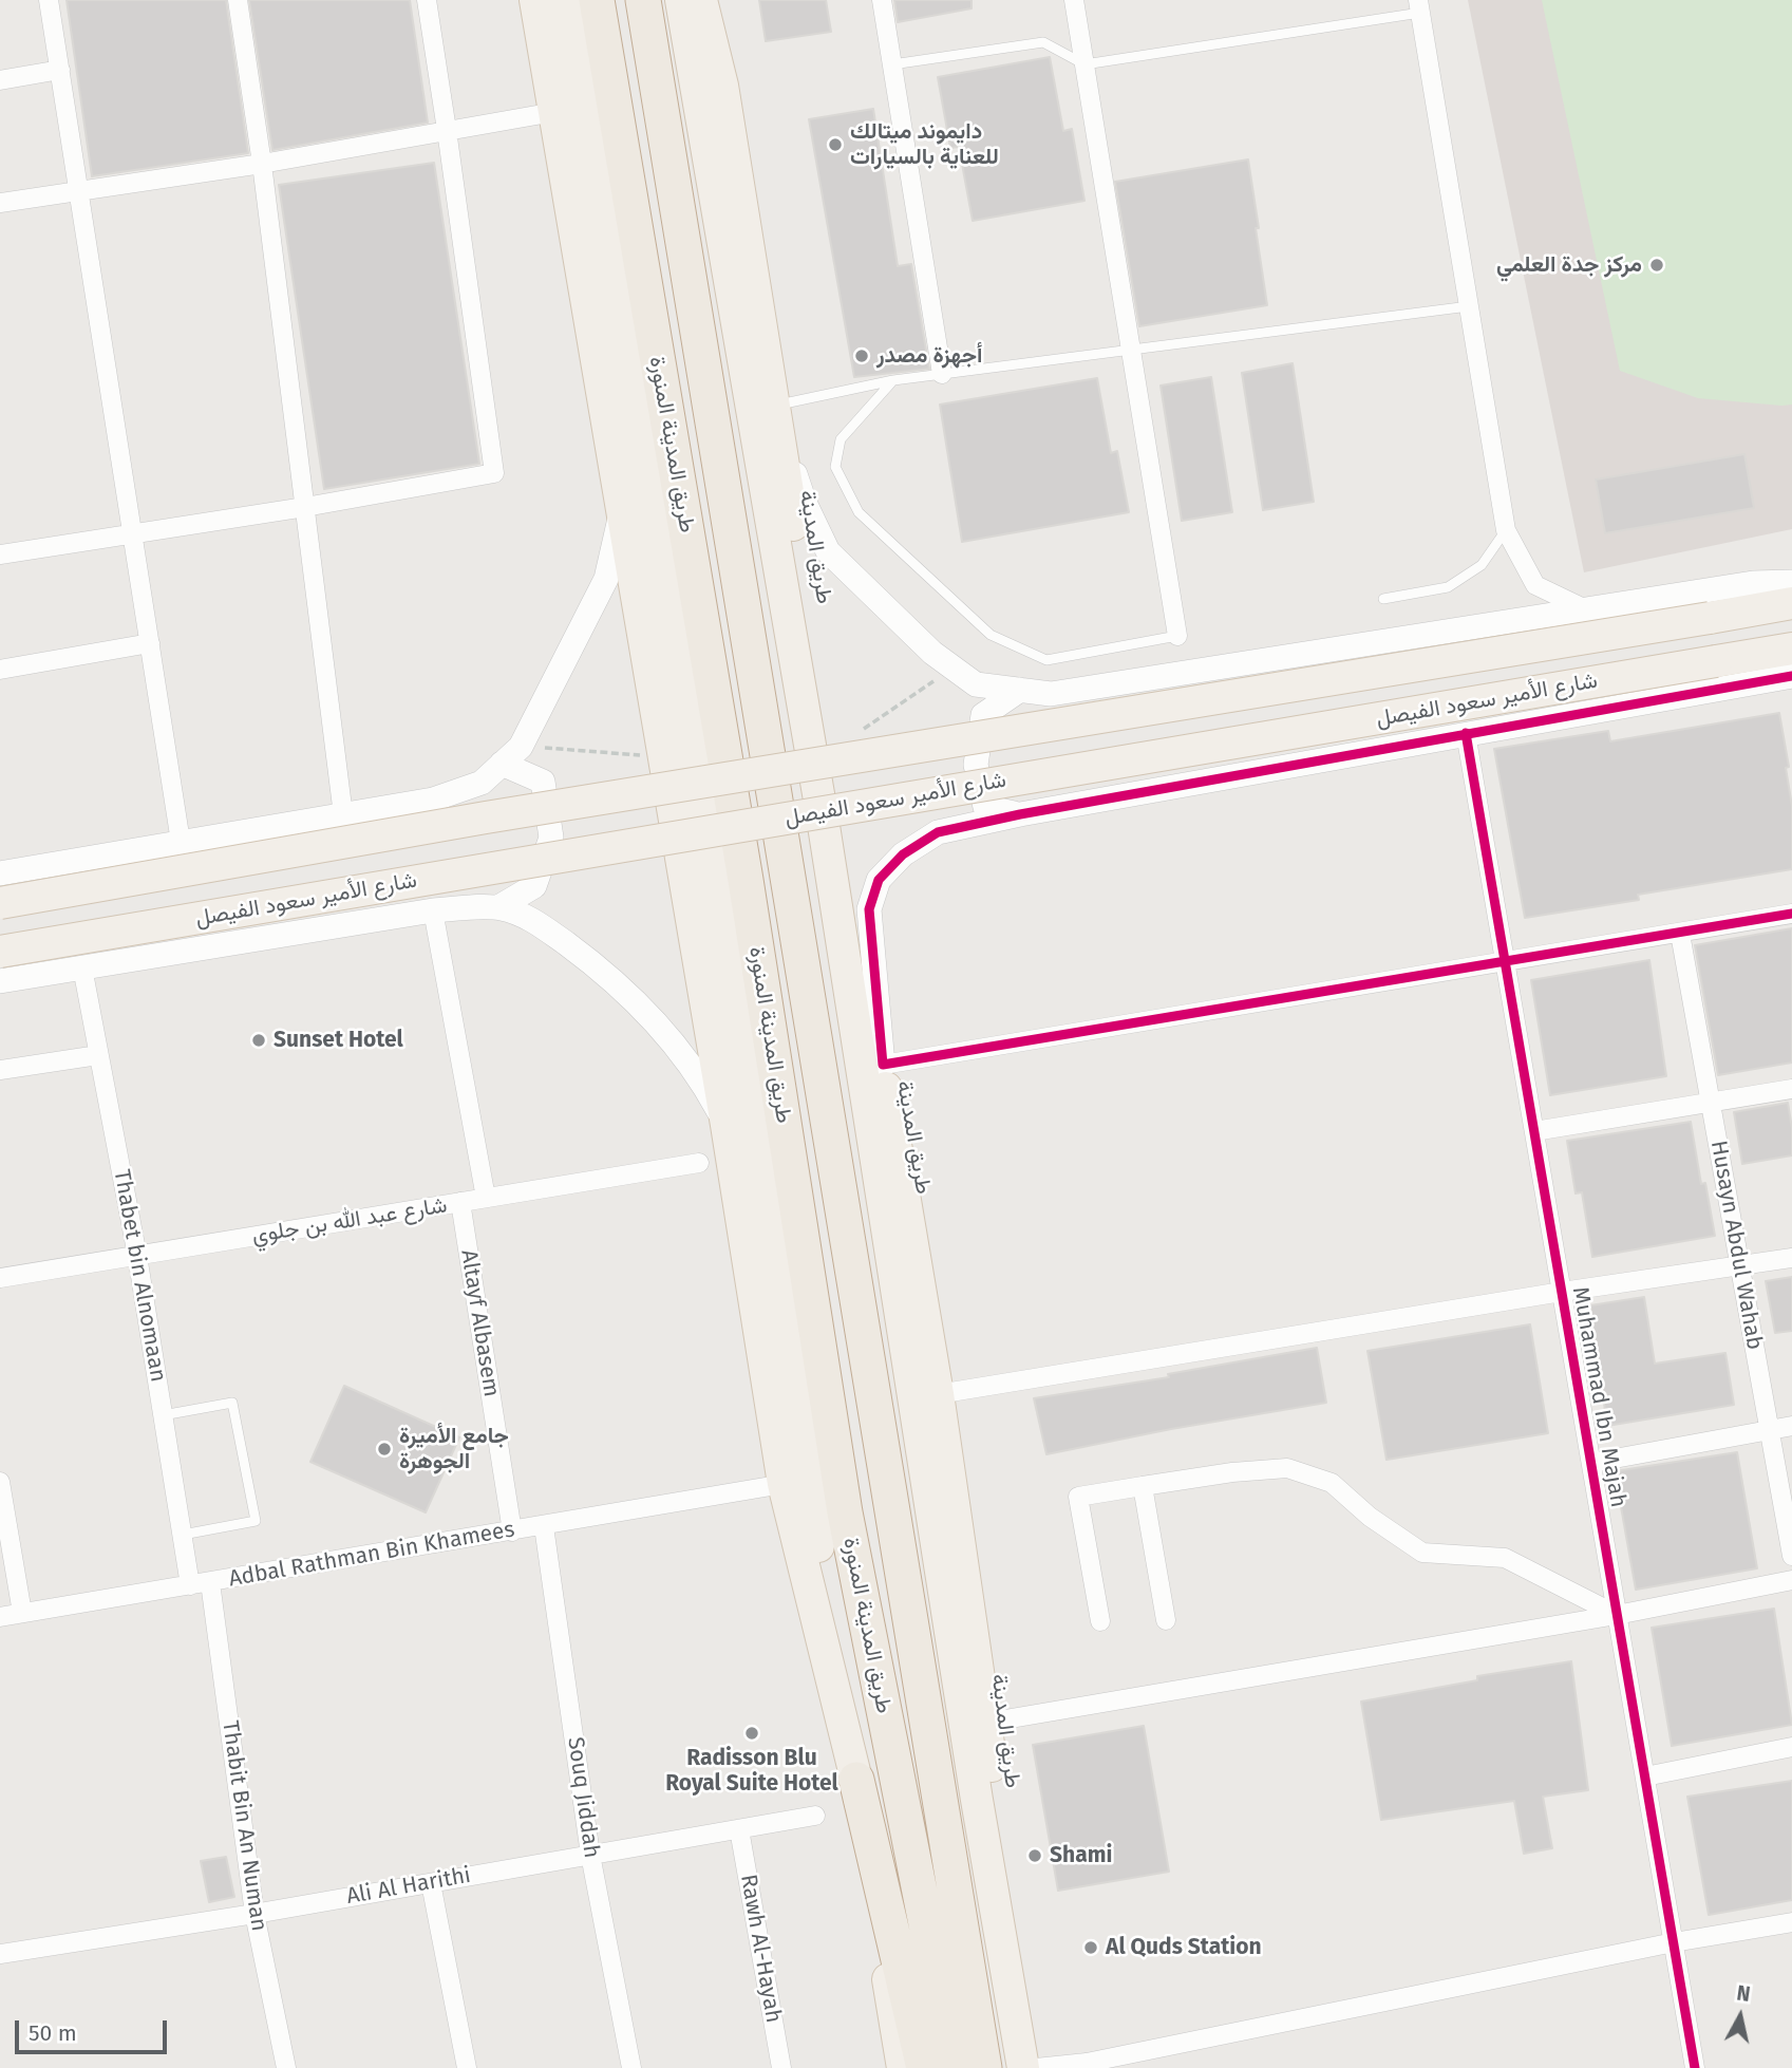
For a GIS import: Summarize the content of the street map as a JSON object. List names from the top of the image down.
{
  "streets": {
    "highway": ["طريق المدينة المنورة"],
    "main road": ["طريق المدينة", "شارع الأمير سعود الفيصل"],
    "street": [
      "شارع عبد الله بن جلوي",
      "Husayn Abdul Wahab",
      "Thabet bin Alnomaan",
      "Altayf Albasem",
      "Muhammad Ibn Majah",
      "Adbal Rathman Bin Khamees",
      "Souq Jiddah",
      "Thabit Bin An Numan",
      "Ali Al Harithi",
      "Rawh Al-Hayah"
    ]
  },
  "crossings": [
    ["طريق المدينة", "شارع الأمير سعود الفيصل"],
    ["شارع عبد الله بن جلوي", "Thabet bin Alnomaan"],
    ["شارع عبد الله بن جلوي", "Altayf Albasem"],
    ["Thabet bin Alnomaan", "Adbal Rathman Bin Khamees"],
    ["Altayf Albasem", "Adbal Rathman Bin Khamees"],
    ["Adbal Rathman Bin Khamees", "Souq Jiddah"],
    ["Adbal Rathman Bin Khamees", "Thabit Bin An Numan"],
    ["Souq Jiddah", "Ali Al Harithi"],
    ["Thabit Bin An Numan", "Ali Al Harithi"],
    ["Ali Al Harithi", "Rawh Al-Hayah"]
  ],
  "places": [
    "دايموند ميتالك للعناية بالسيارات",
    "مركز جدة العلمي",
    "أجهزة مصدر",
    "Sunset Hotel",
    "جامع الأميرة الجوهرة",
    "Radisson Blu Royal Suite Hotel",
    "Shami",
    "Al Quds Station"
  ],
  "scale_bar": "50 m",
  "north": "top"
}
